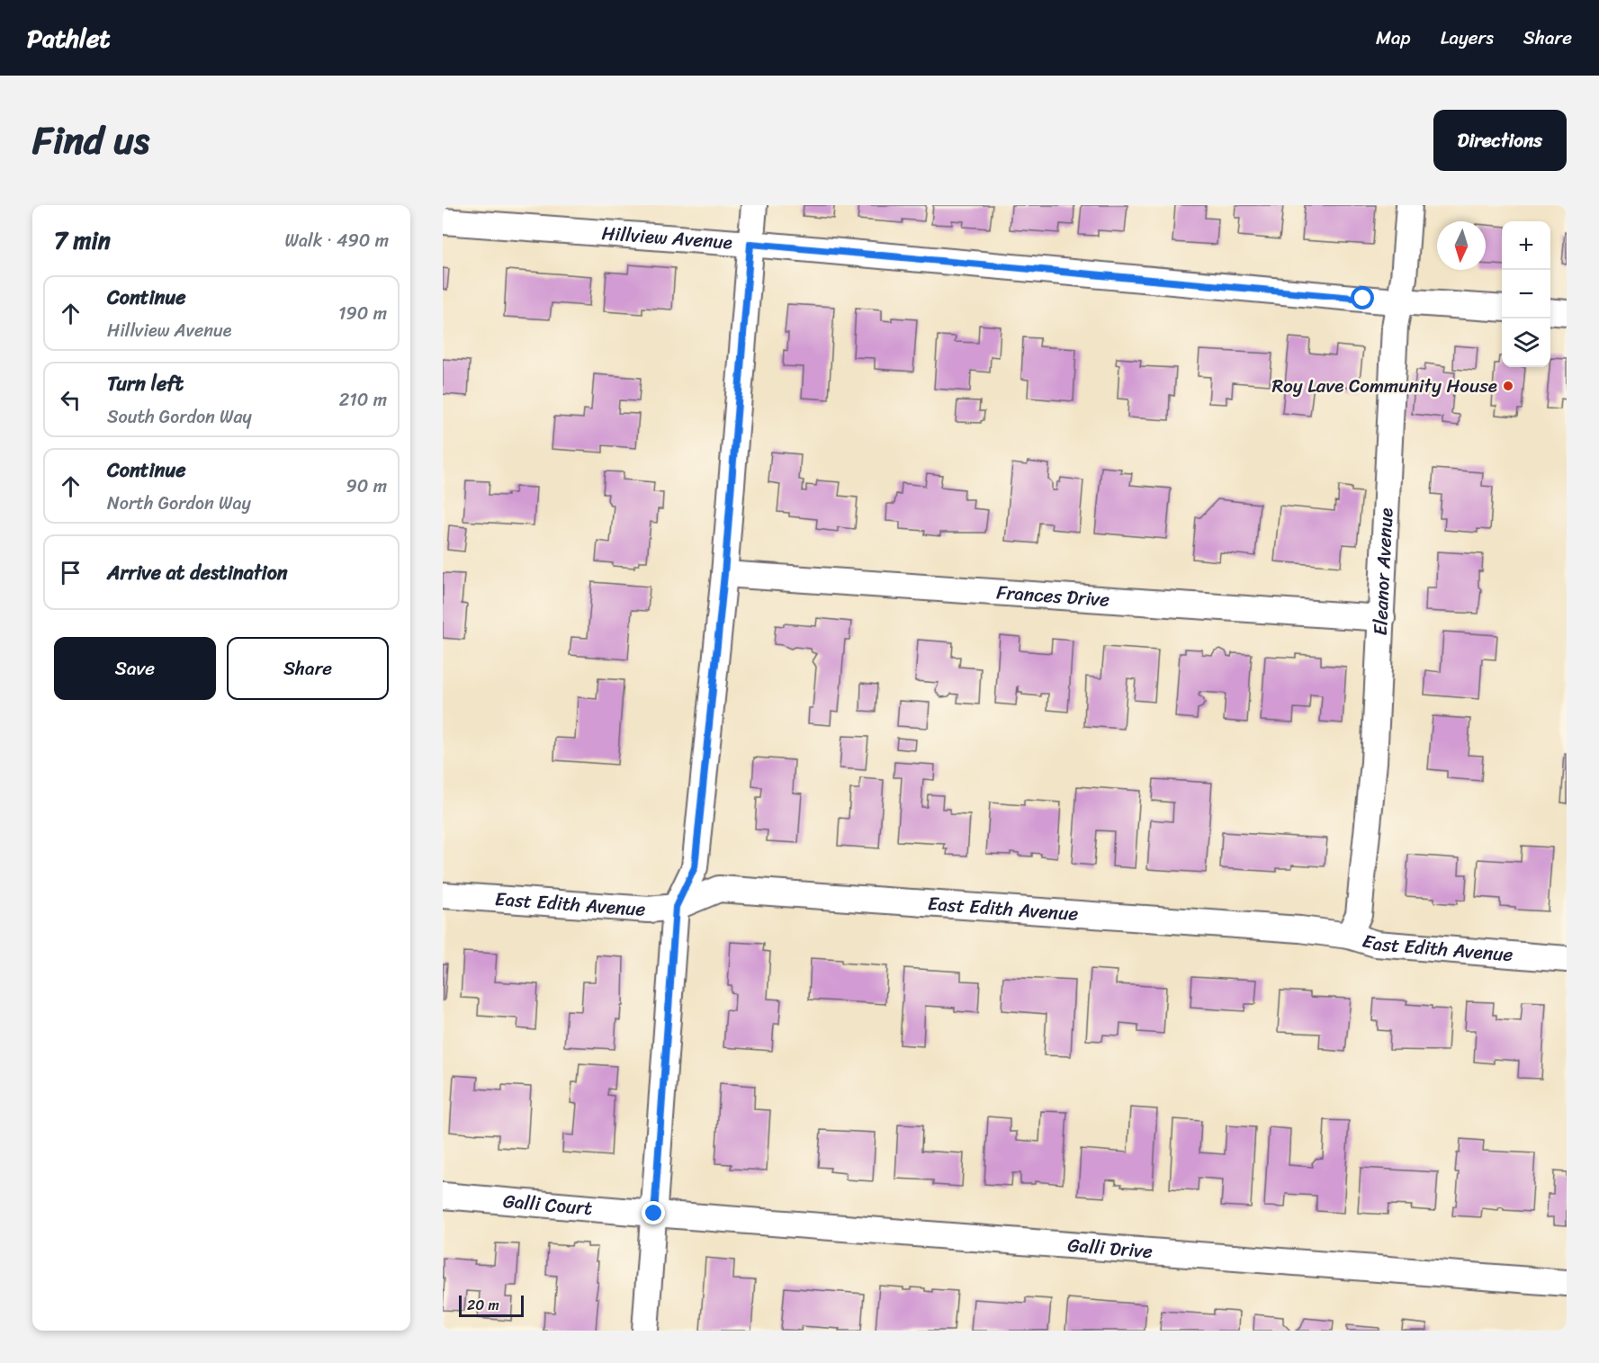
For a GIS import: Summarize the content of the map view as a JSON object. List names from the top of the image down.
{
  "streets": {
    "street": [
      "Hillview Avenue",
      "Eleanor Avenue",
      "Frances Drive",
      "East Edith Avenue",
      "Galli Court",
      "Galli Drive"
    ]
  },
  "crossings": [
    ["Hillview Avenue", "Eleanor Avenue"],
    ["Eleanor Avenue", "Frances Drive"],
    ["Eleanor Avenue", "East Edith Avenue"],
    ["Galli Court", "Galli Drive"]
  ],
  "places": ["Roy Lave Community House"],
  "scale_bar": "20 m",
  "north": "bottom",
  "page": {
    "header": "Pathlet",
    "nav": ["Map", "Layers", "Share"],
    "title": "Find us",
    "buttons": [
      "Directions",
      ["Save", "Share"]
    ],
    "heading": ["7 min", "Walk · 490 m"],
    "map_buttons": ["+", "−"],
    "list": [
      ["Continue", "Hillview Avenue", "190 m"],
      ["Turn left", "South Gordon Way", "210 m"],
      ["Continue", "North Gordon Way", "90 m"],
      "Arrive at destination"
    ],
    "scale": "20 m"
  }
}
